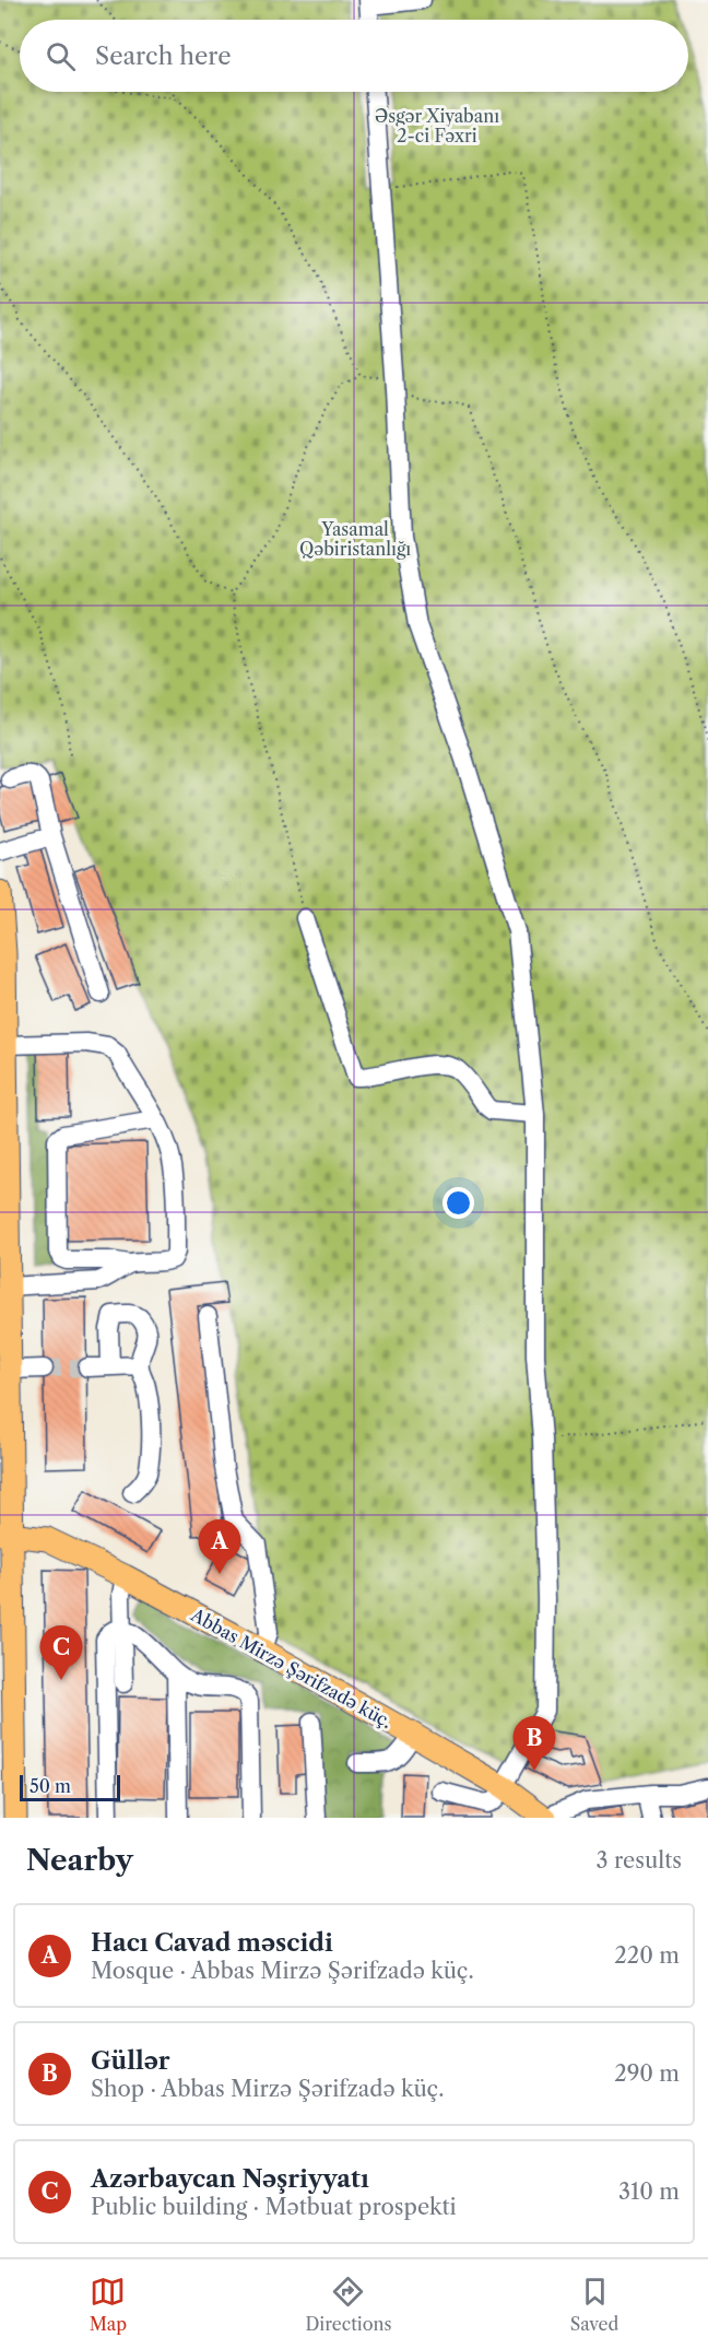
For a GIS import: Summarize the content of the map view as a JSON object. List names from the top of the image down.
{
  "streets": {
    "main road": ["Abbas Mirzə Şərifzadə küç."]
  },
  "parks": ["Əsgər Xiyabanı 2-ci Fəxri", "Yasamal Qəbiristanlığı"],
  "scale_bar": "50 m",
  "page": {
    "search": "Search here",
    "pins": ["A", "C", "B"],
    "scale": "50 m",
    "heading": ["Nearby", "3 results"],
    "list": [
      {
        "mark": "A",
        "name": "Hacı Cavad məscidi",
        "note": "Mosque · Abbas Mirzə Şərifzadə küç.",
        "value": "220 m"
      },
      {
        "mark": "B",
        "name": "Güllər",
        "note": "Shop · Abbas Mirzə Şərifzadə küç.",
        "value": "290 m"
      },
      {
        "mark": "C",
        "name": "Azərbaycan Nəşriyyatı",
        "note": "Public building · Mətbuat prospekti",
        "value": "310 m"
      }
    ],
    "nav": ["Map", "Directions", "Saved"]
  }
}
